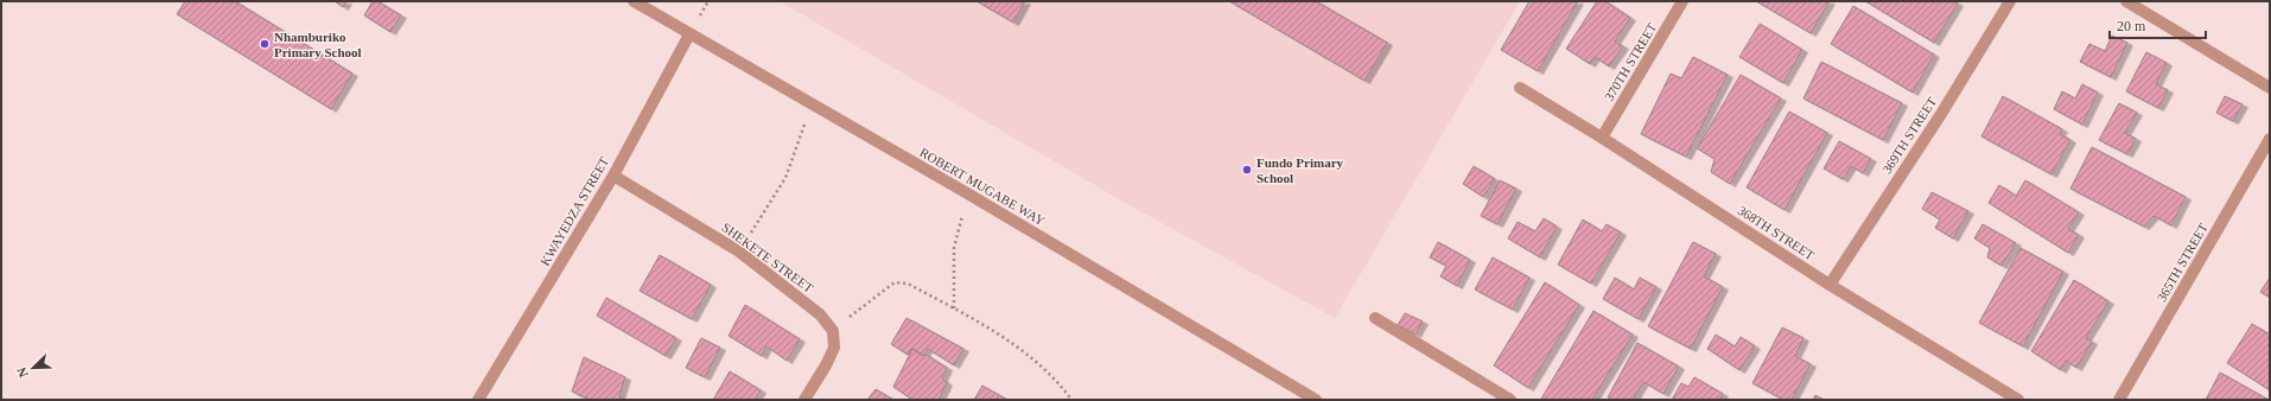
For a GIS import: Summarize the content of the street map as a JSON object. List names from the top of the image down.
{
  "streets": {
    "street": [
      "370TH STREET",
      "369TH STREET",
      "ROBERT MUGABE WAY",
      "KWAYEDZA STREET",
      "368TH STREET",
      "SHEKETE STREET",
      "365TH STREET"
    ]
  },
  "crossings": [
    ["370TH STREET", "368TH STREET"],
    ["369TH STREET", "368TH STREET"],
    ["ROBERT MUGABE WAY", "KWAYEDZA STREET"],
    ["KWAYEDZA STREET", "SHEKETE STREET"]
  ],
  "places": ["Nhamburiko Primary School", "Fundo Primary School"],
  "scale_bar": "20 m",
  "north": "bottom left"
}
